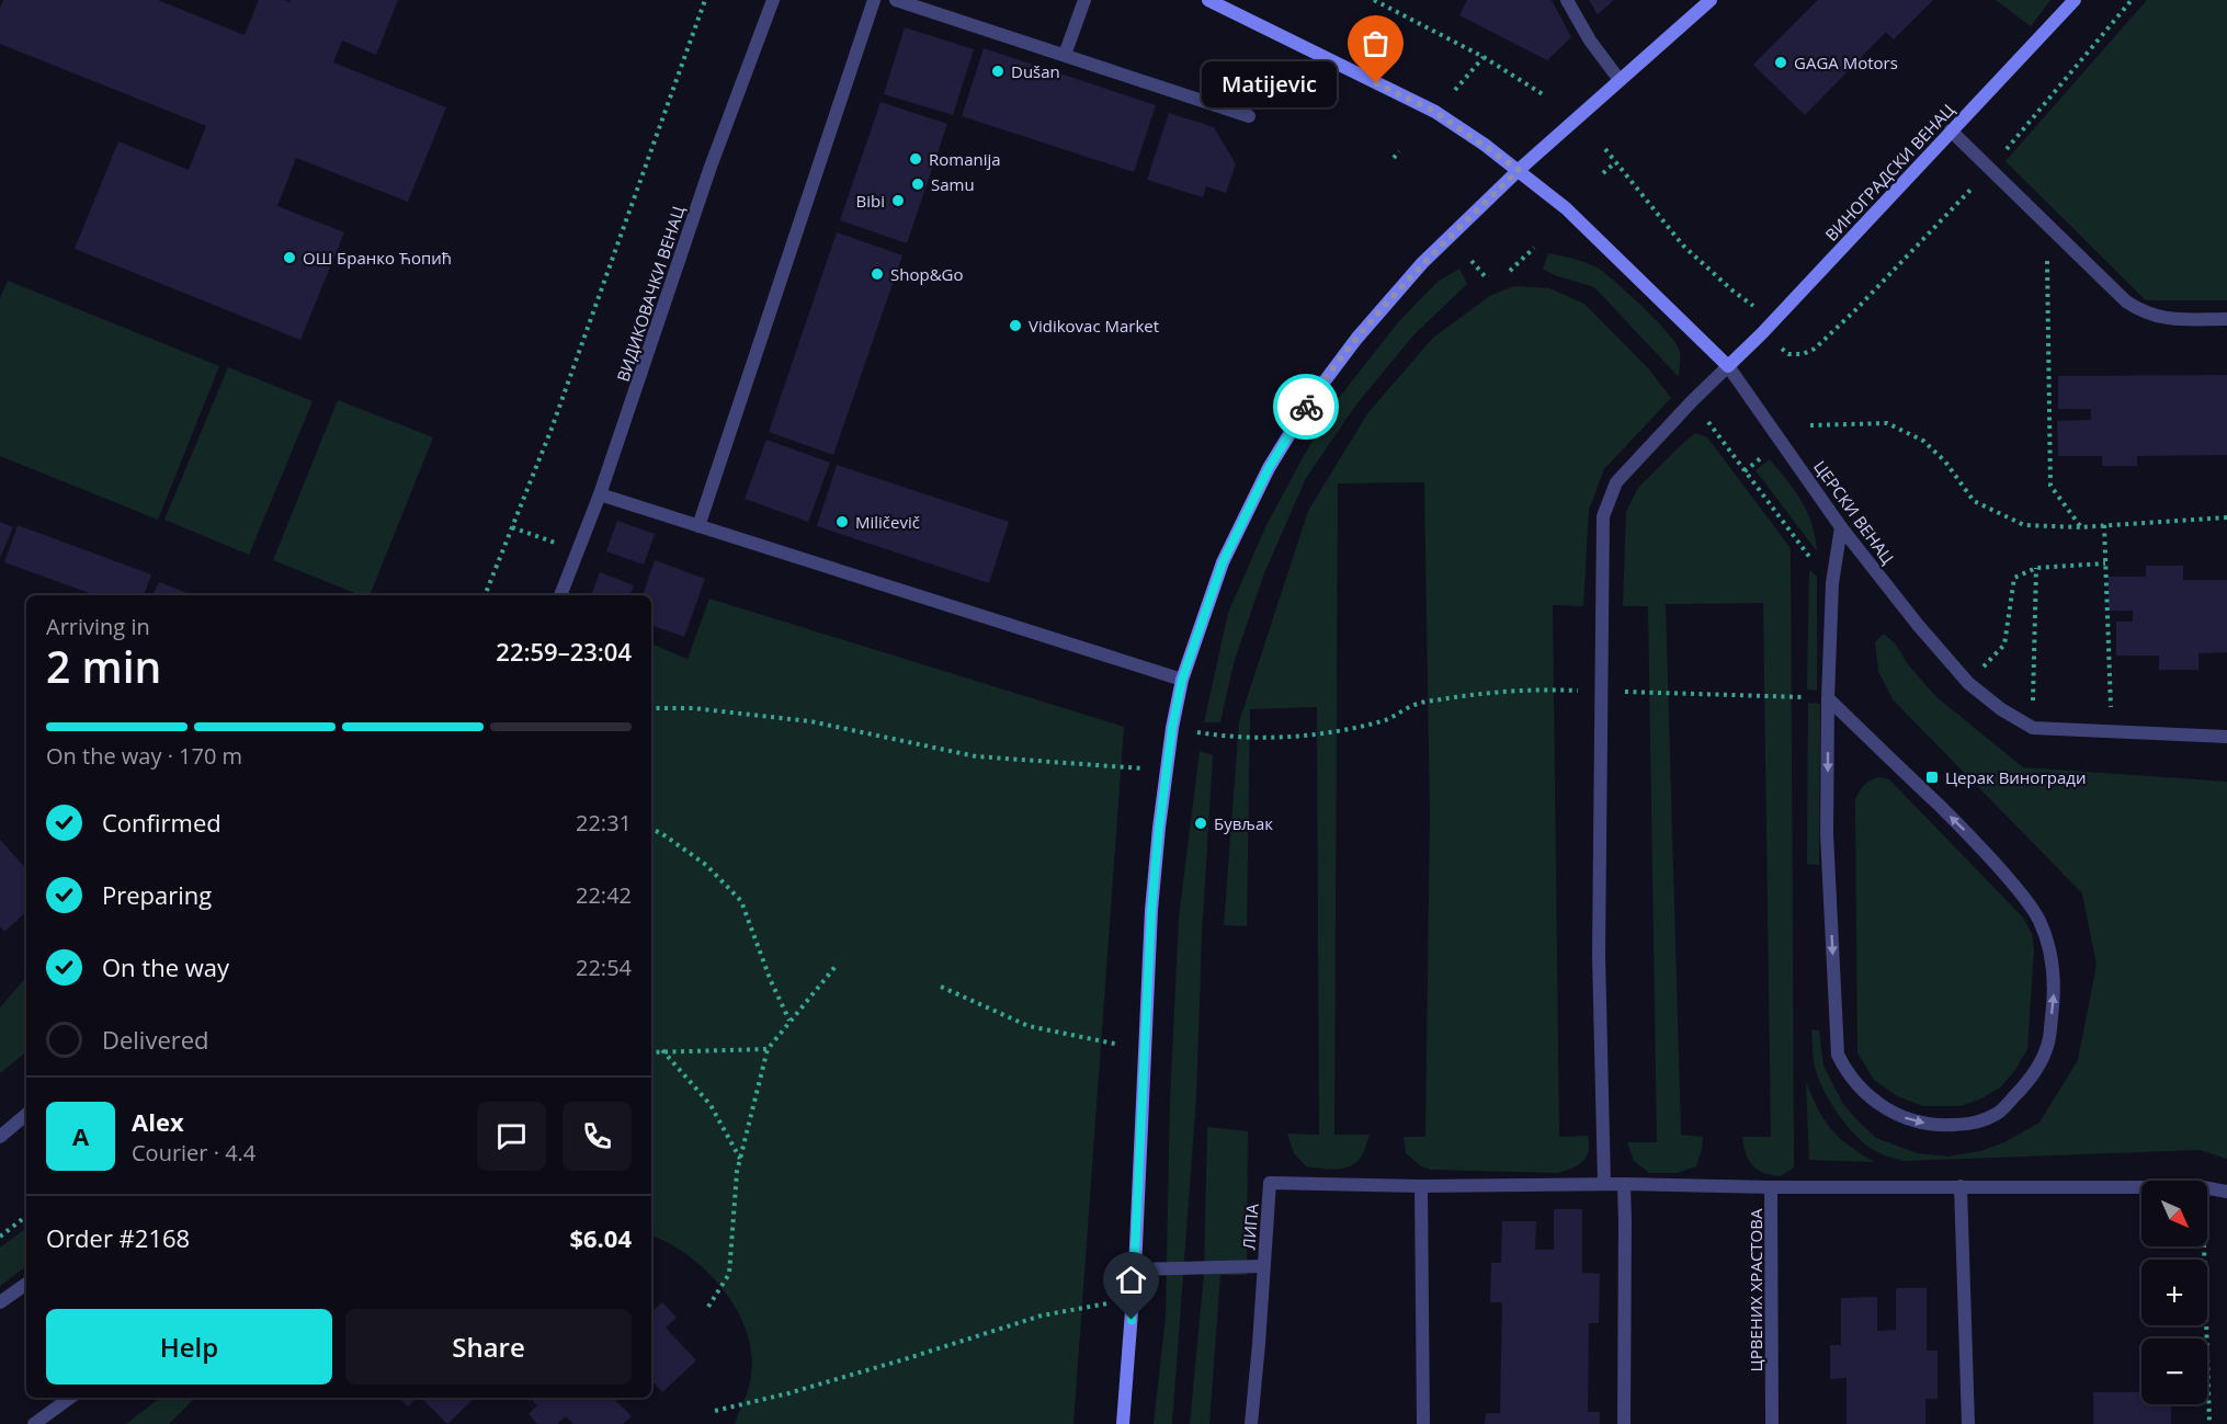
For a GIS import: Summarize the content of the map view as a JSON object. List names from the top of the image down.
{
  "streets": {
    "main road": ["ВИНОГРАДСКИ ВЕНАЦ", "ЦЕРСКИ ВЕНАЦ"],
    "street": ["ВИДИКОВАЧКИ ВЕНАЦ", "ЛИПА", "ЦРВЕНИХ ХРАСТОВА"]
  },
  "crossings": [
    ["ВИНОГРАДСКИ ВЕНАЦ", "ЦЕРСКИ ВЕНАЦ"],
    ["ЛИПА", "ЦРВЕНИХ ХРАСТОВА"]
  ],
  "places": {
    "other": [
      "GAGA Motors",
      "Dušan",
      "Matijevic",
      "Romanija",
      "Samu",
      "Bibi",
      "ОШ Бранко Ћопић",
      "Shop&Go",
      "Vidikovac Market",
      "Miličevič",
      "Бувљак"
    ],
    "transit": ["Церак Виногради"]
  },
  "north": "bottom right",
  "page": {
    "bubble": "Matijevic",
    "heading": ["2 min", "Arriving in", "22:59–23:04"],
    "panel": [
      "Alex",
      "Courier · 4.4",
      "Order #2168",
      "$6.04"
    ],
    "bar": "On the way · 170 m",
    "list": [
      ["Confirmed", "22:31"],
      ["Preparing", "22:42"],
      ["On the way", "22:54"],
      "Delivered"
    ],
    "round": "A",
    "map_buttons": ["+", "−"],
    "buttons": ["Help", "Share"]
  }
}
